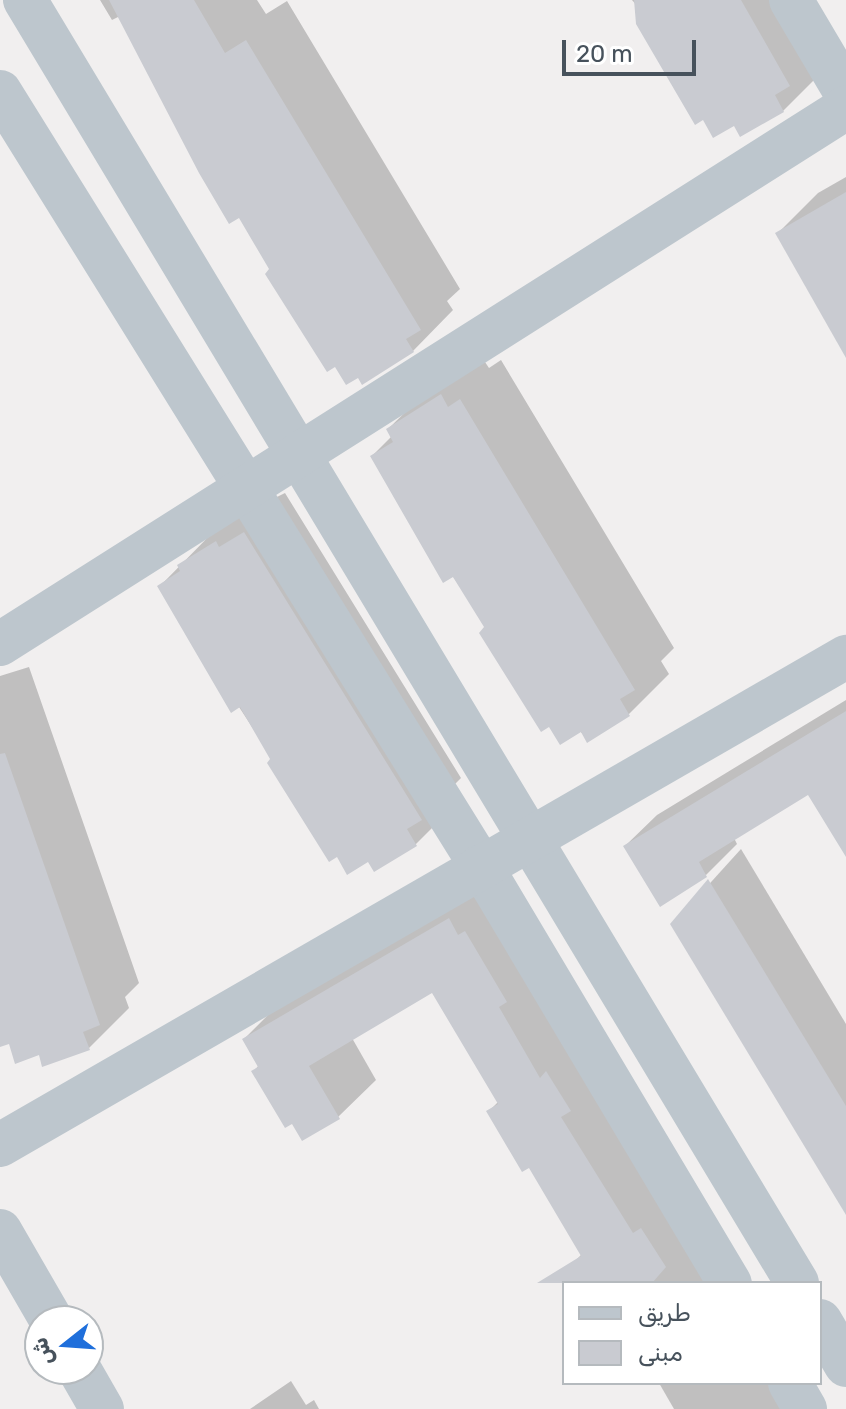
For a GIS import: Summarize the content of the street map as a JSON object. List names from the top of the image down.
{
  "legend": ["طريق", "مبنى"],
  "scale_bar": "20 m",
  "north": "left"
}
